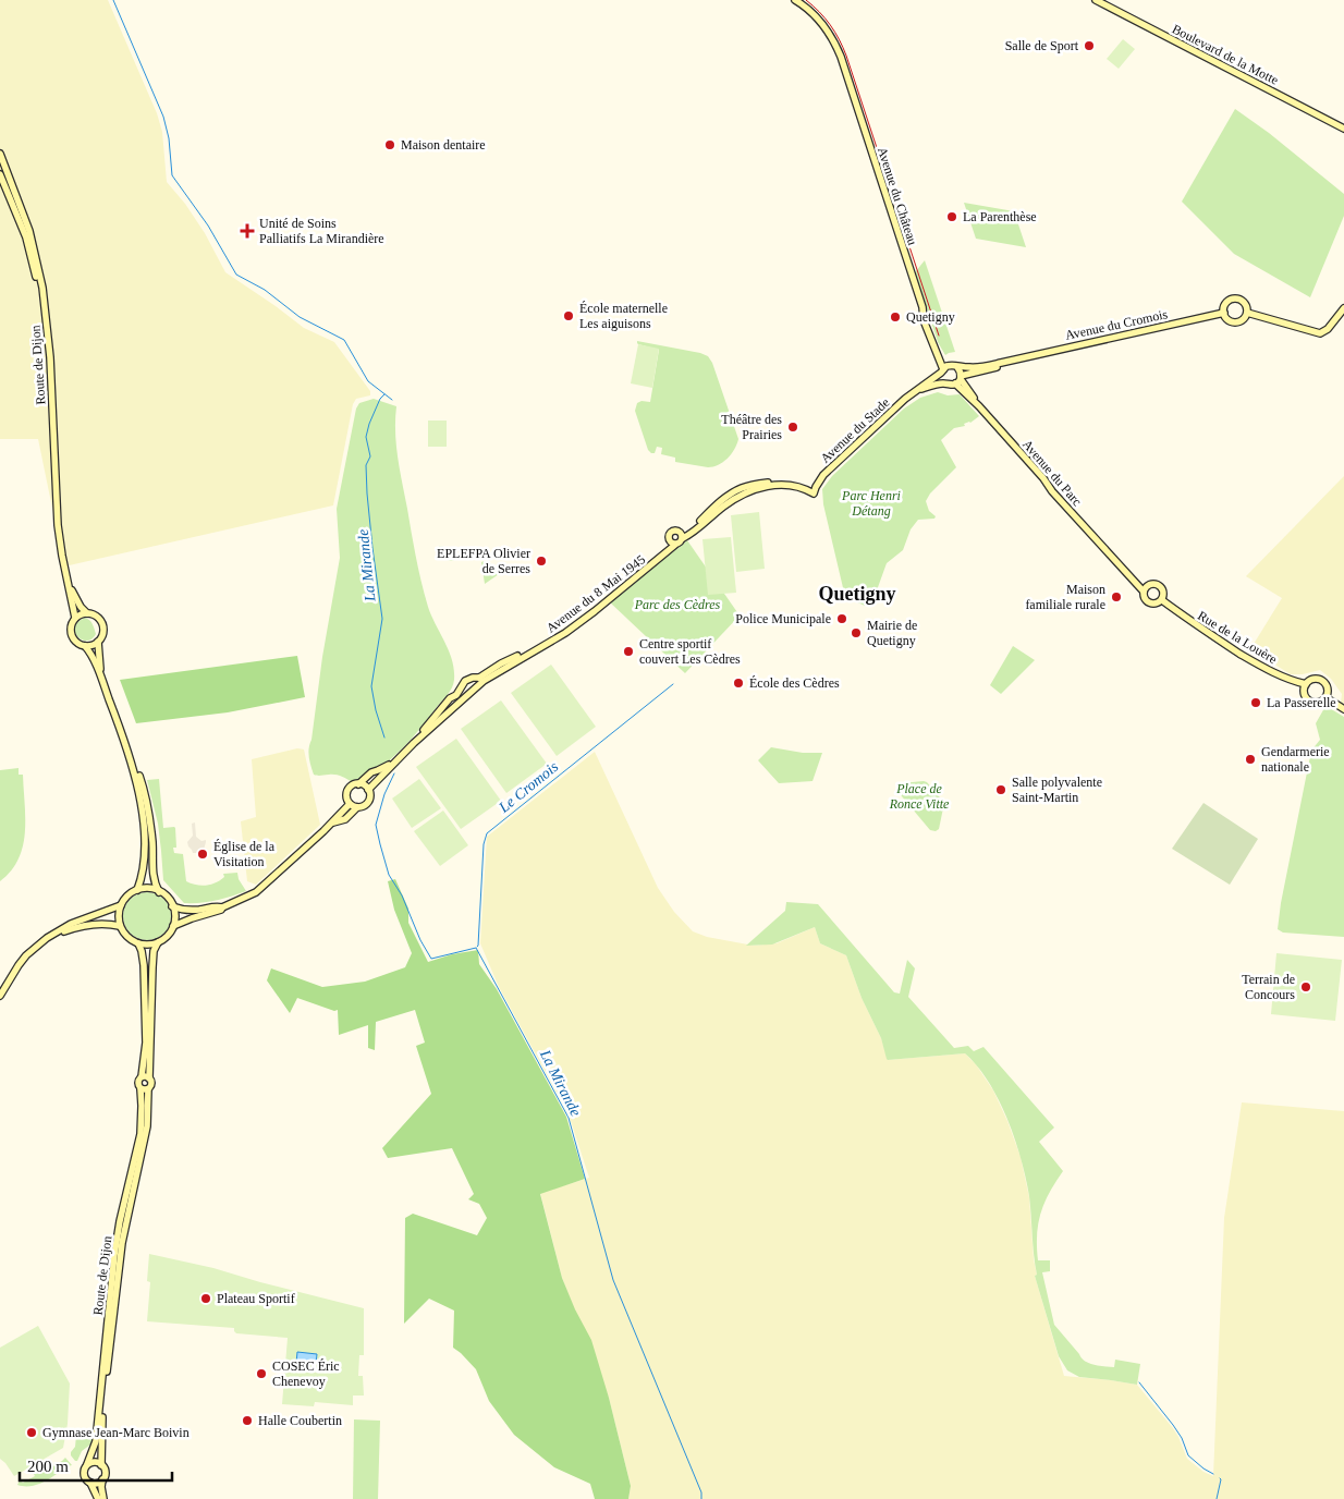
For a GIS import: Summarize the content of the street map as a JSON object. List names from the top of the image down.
{
  "streets": {
    "main road": [
      "Boulevard de la Motte",
      "Avenue du Château",
      "Avenue du Cromois",
      "Route de Dijon",
      "Avenue du Stade",
      "Avenue du Parc",
      "Avenue du 8 Mai 1945",
      "Rue de la Louère"
    ]
  },
  "crossings": [
    ["Avenue du Château", "Avenue du Cromois"],
    ["Avenue du Château", "Avenue du Stade"],
    ["Avenue du Château", "Avenue du Parc"],
    ["Avenue du Cromois", "Avenue du Stade"],
    ["Avenue du Cromois", "Avenue du Parc"],
    ["Avenue du Stade", "Avenue du Parc"],
    ["Avenue du Parc", "Rue de la Louère"]
  ],
  "districts": ["Quetigny"],
  "water": ["La Mirande", "Le Cromois"],
  "parks": ["Parc Henri Détang", "Parc des Cèdres", "Place de Ronce Vitte"],
  "places": {
    "other": [
      "Salle de Sport",
      "Maison dentaire",
      "La Parenthèse",
      "École maternelle Les aiguisons",
      "Quetigny",
      "Théâtre des Prairies",
      "EPLEFPA Olivier de Serres",
      "Maison familiale rurale",
      "Police Municipale",
      "Mairie de Quetigny",
      "Centre sportif couvert Les Cèdres",
      "École des Cèdres",
      "La Passerelle",
      "Gendarmerie nationale",
      "Salle polyvalente Saint-Martin",
      "Église de la Visitation",
      "Terrain de Concours",
      "Plateau Sportif",
      "COSEC Éric Chenevoy",
      "Halle Coubertin",
      "Gymnase Jean-Marc Boivin"
    ],
    "health": ["Unité de Soins Palliatifs La Mirandière"]
  },
  "scale_bar": "200 m"
}
